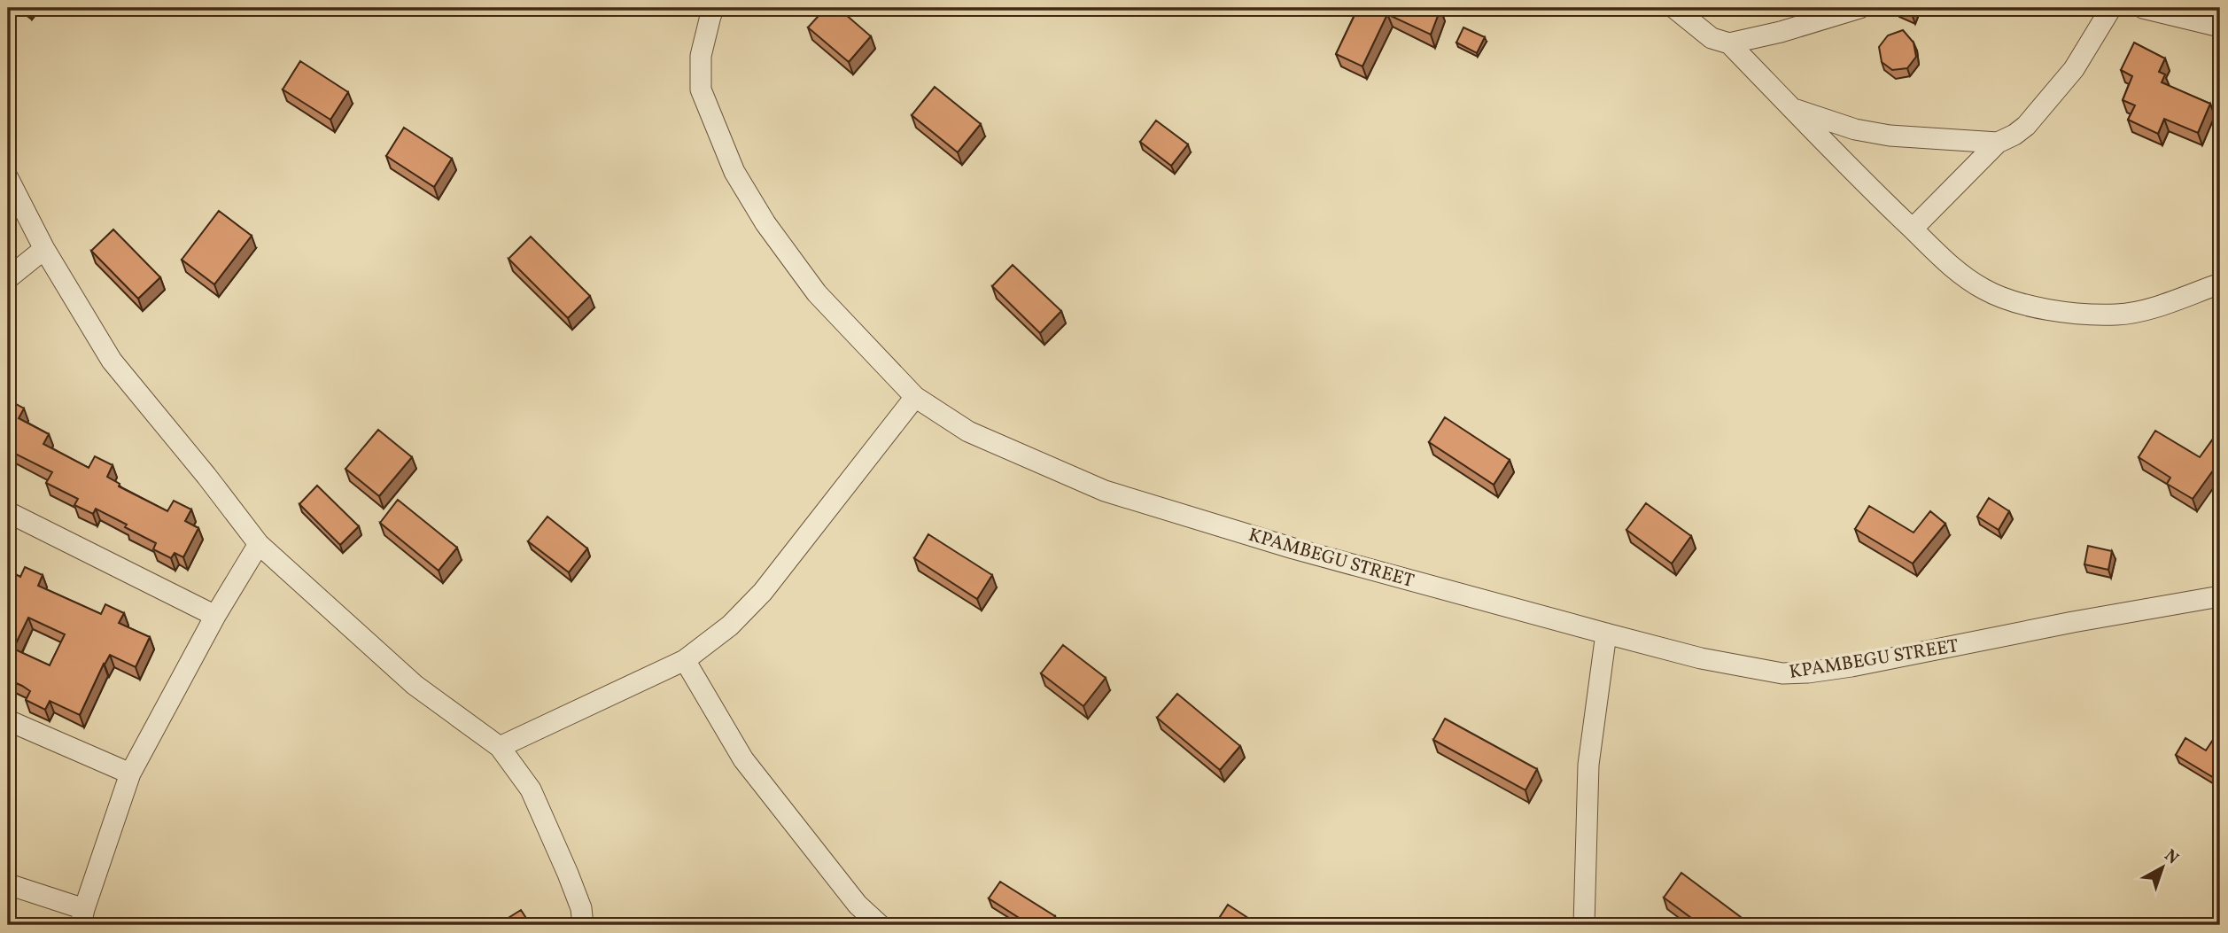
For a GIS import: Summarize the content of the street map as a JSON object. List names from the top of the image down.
{
  "streets": {
    "street": ["KPAMBEGU STREET"]
  },
  "north": "top right"
}
